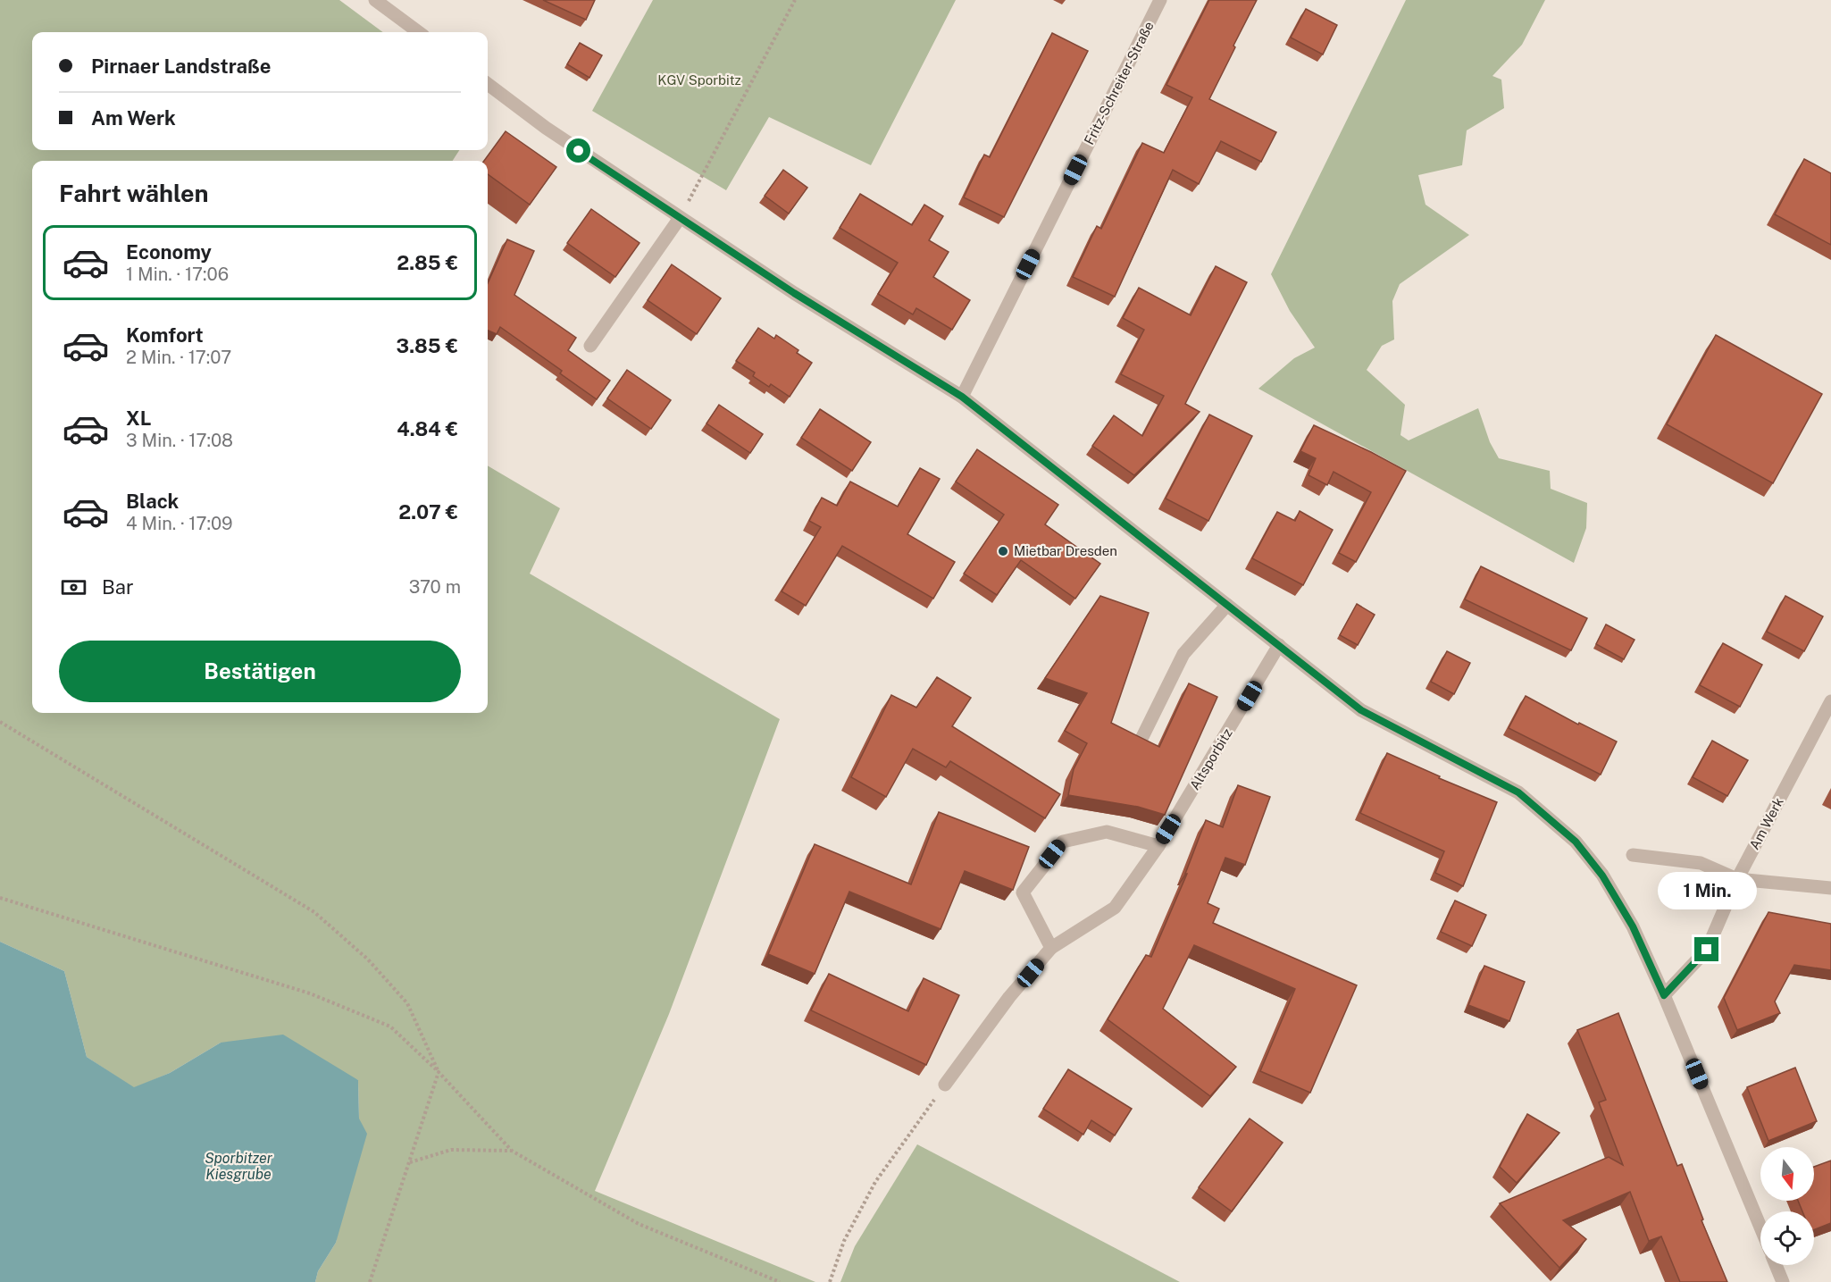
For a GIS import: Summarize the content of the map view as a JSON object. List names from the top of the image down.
{
  "streets": {
    "street": ["Fritz-Schreiter-Straße", "Altsporbitz", "Am Werk"]
  },
  "water": ["Sporbitzer Kiesgrube"],
  "parks": ["KGV Sporbitz"],
  "places": ["Mietbar Dresden"],
  "north": "bottom",
  "page": {
    "banner": ["Pirnaer Landstraße", "Am Werk"],
    "heading": "Fahrt wählen",
    "list": [
      {
        "name": "Economy",
        "note": "1 Min. · 17:06",
        "value": "2.85 €"
      },
      {
        "name": "Komfort",
        "note": "2 Min. · 17:07",
        "value": "3.85 €"
      },
      {
        "name": "XL",
        "note": "3 Min. · 17:08",
        "value": "4.84 €"
      },
      {
        "name": "Black",
        "note": "4 Min. · 17:09",
        "value": "2.07 €"
      }
    ],
    "pay": ["Bar", "370 m"],
    "buttons": "Bestätigen",
    "bubble": "1 Min."
  }
}
